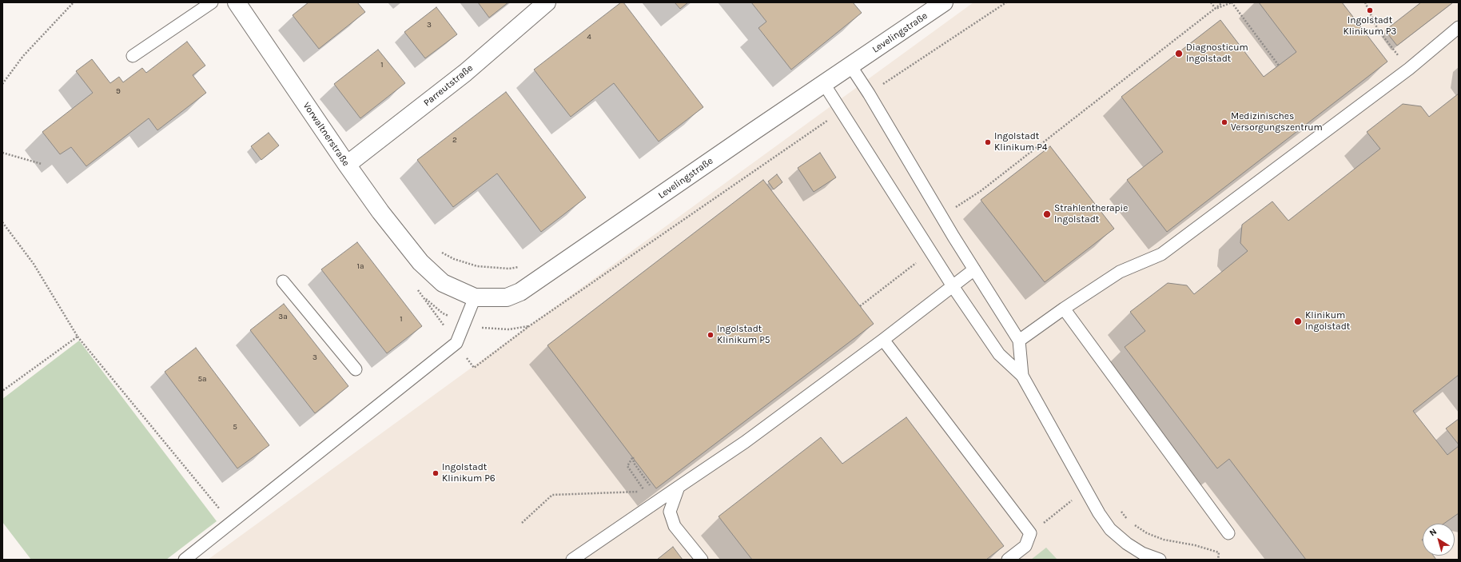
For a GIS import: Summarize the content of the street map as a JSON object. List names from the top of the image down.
{
  "streets": {
    "street": ["Levelingstraße", "Parreutstraße", "Vorwaltnerstraße"]
  },
  "crossings": [
    ["Levelingstraße", "Vorwaltnerstraße"],
    ["Parreutstraße", "Vorwaltnerstraße"]
  ],
  "places": [
    "Ingolstadt Klinikum P3",
    "Diagnosticum Ingolstadt",
    "Medizinisches Versorgungszentrum",
    "Ingolstadt Klinikum P4",
    "Strahlentherapie Ingolstadt",
    "Klinikum Ingolstadt",
    "Ingolstadt Klinikum P5",
    "Ingolstadt Klinikum P6"
  ],
  "house_numbers": [
    "3",
    "4",
    "1",
    "9",
    "2",
    "1a",
    "3a",
    "1",
    "3",
    "5a",
    "5"
  ],
  "north": "top left"
}
